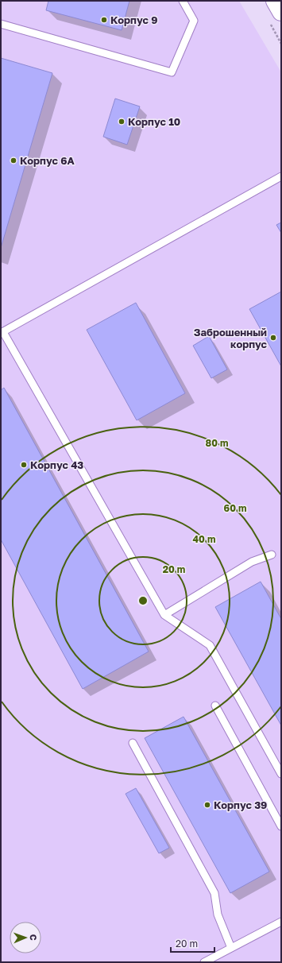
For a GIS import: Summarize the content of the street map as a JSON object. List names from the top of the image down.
{
  "places": [
    "Корпус 9",
    "Корпус 10",
    "Корпус 6А",
    "Заброшенный корпус",
    "Корпус 43",
    "Корпус 39"
  ],
  "scale_bar": "20 m",
  "north": "right",
  "rings": [
    "80 m",
    "60 m",
    "40 m",
    "20 m"
  ]
}
